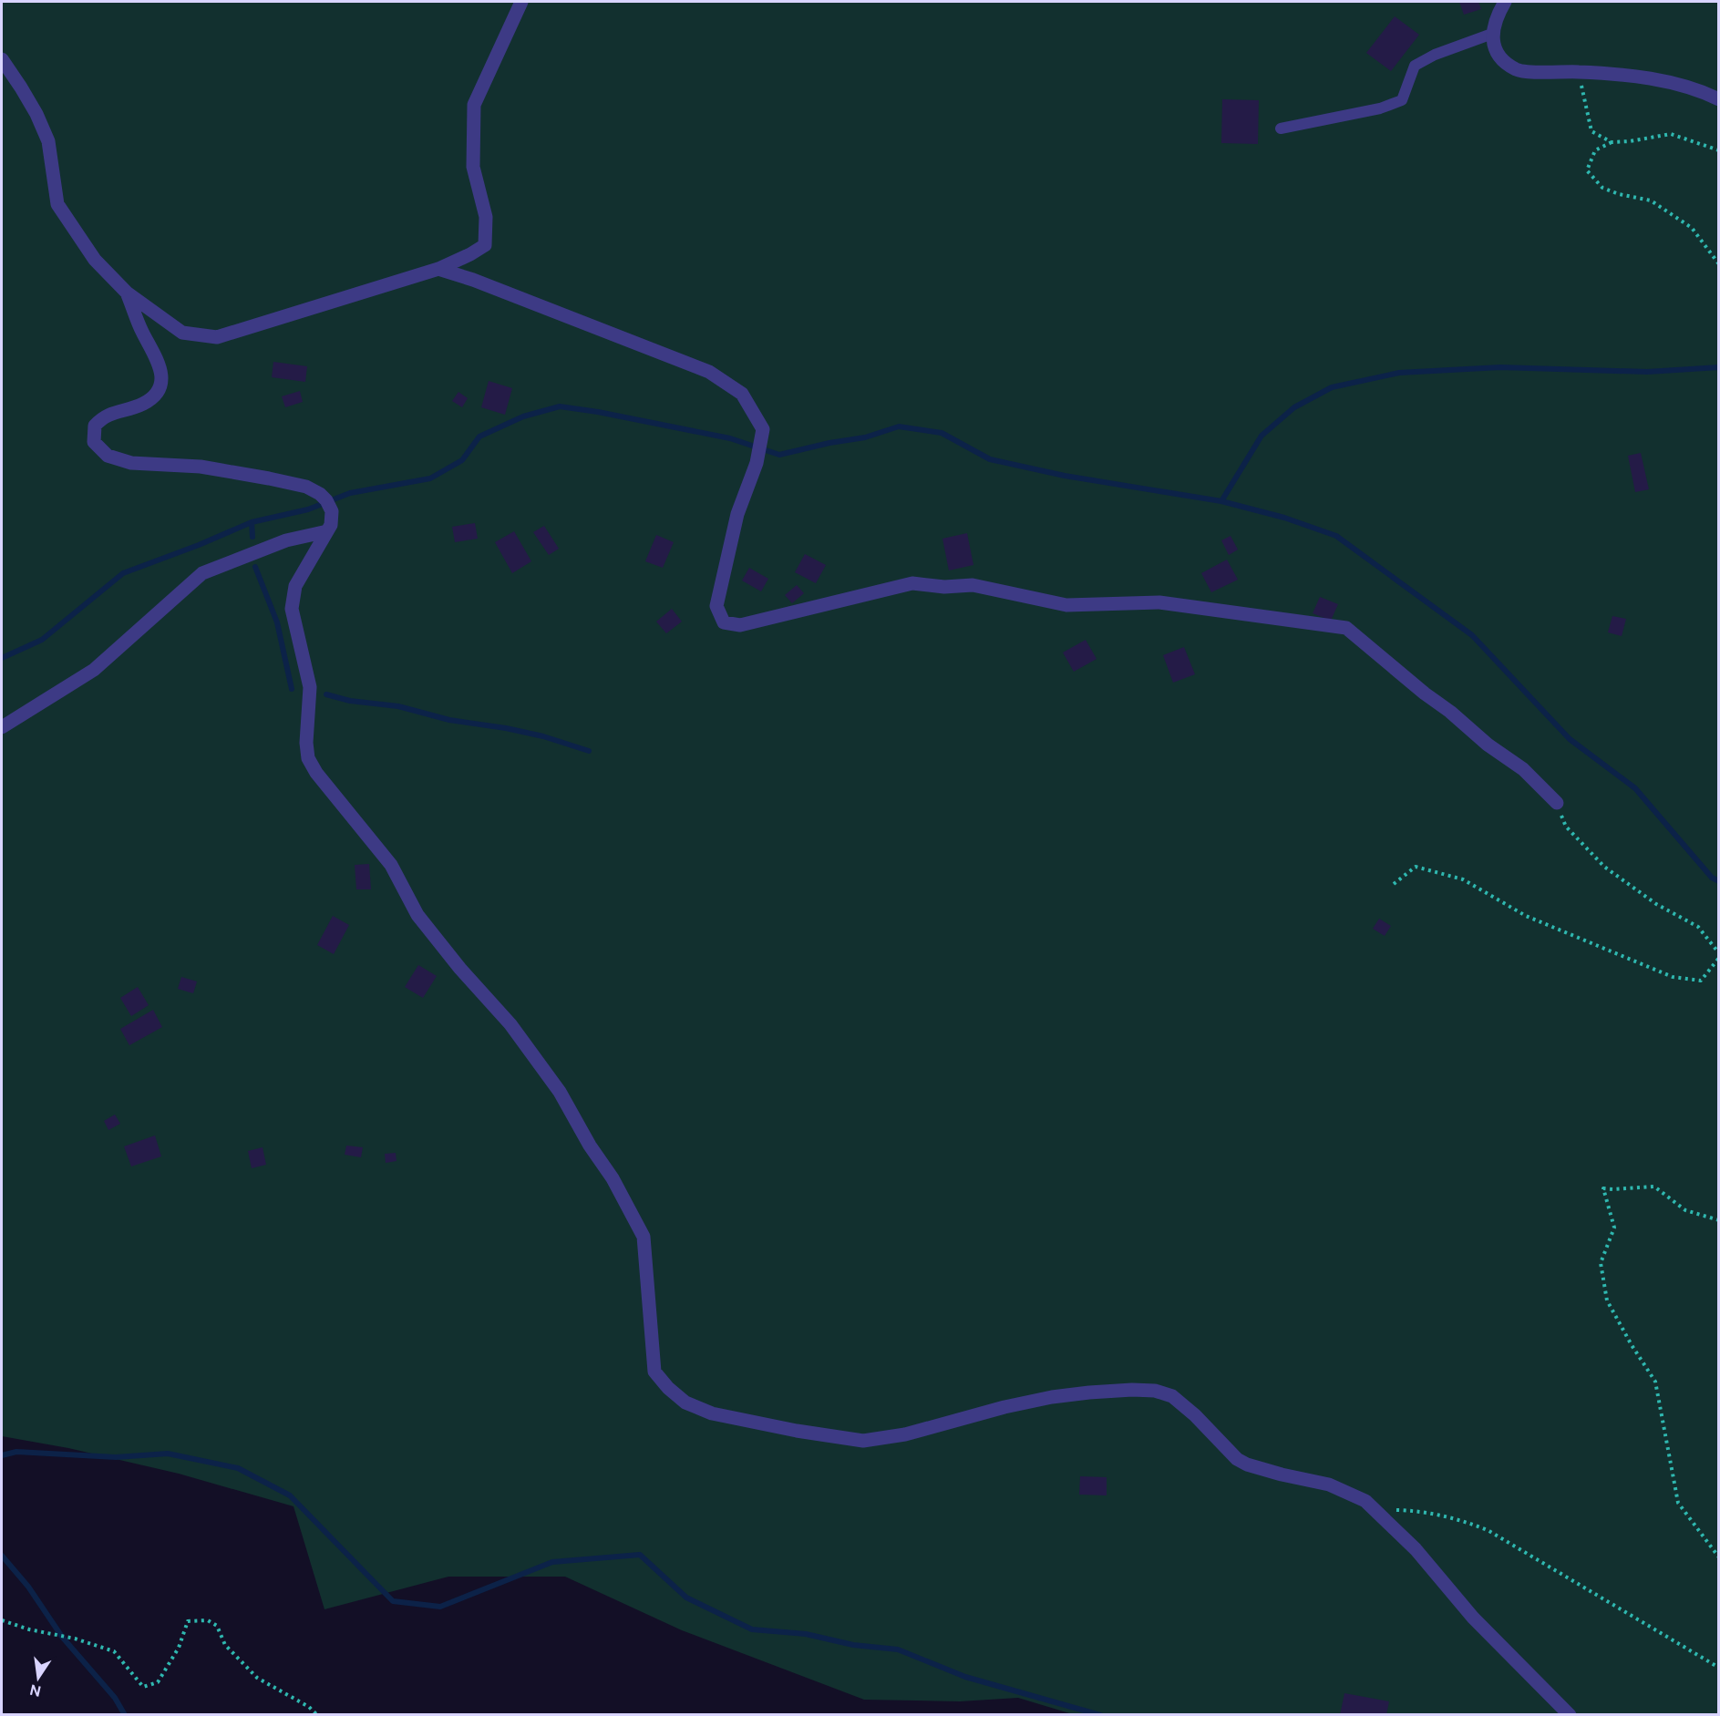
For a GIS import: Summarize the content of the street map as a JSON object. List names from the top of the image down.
{
  "north": "bottom"
}
